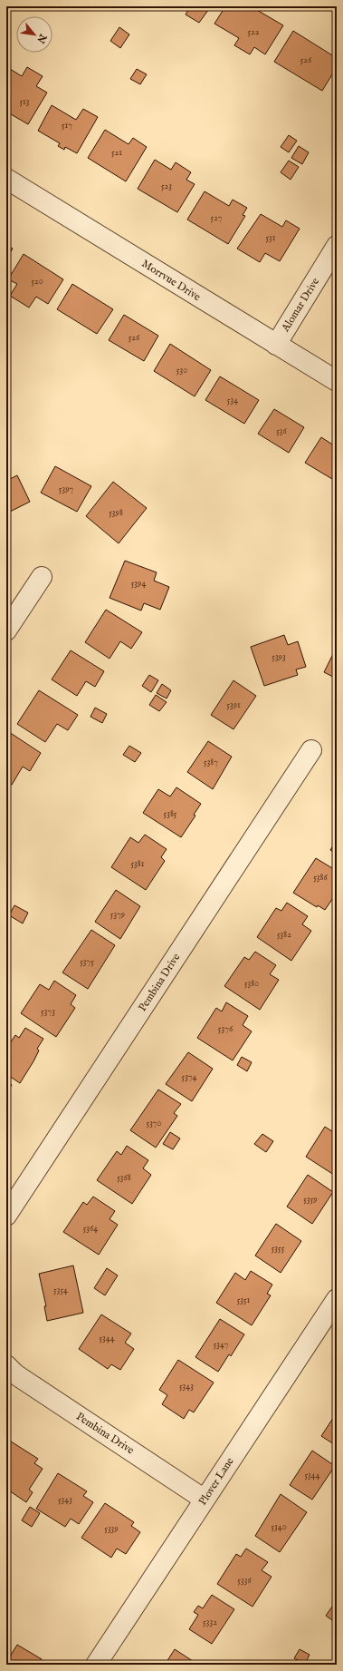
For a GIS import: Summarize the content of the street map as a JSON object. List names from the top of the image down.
{
  "streets": {
    "street": [
      "Morrvue Drive",
      "Alomar Drive",
      "Pembina Drive",
      "Plover Lane"
    ]
  },
  "crossings": [
    ["Morrvue Drive", "Alomar Drive"],
    ["Pembina Drive", "Plover Lane"]
  ],
  "house_numbers": [
    "522",
    "526",
    "513",
    "517",
    "521",
    "523",
    "527",
    "531",
    "520",
    "526",
    "530",
    "534",
    "536",
    "5397",
    "5398",
    "5394",
    "5393",
    "5391",
    "5387",
    "5385",
    "5381",
    "5386",
    "5379",
    "5382",
    "5375",
    "5380",
    "5373",
    "5376",
    "5374",
    "5370",
    "5368",
    "5359",
    "5364",
    "5355",
    "5354",
    "5351",
    "5344",
    "5347",
    "5343",
    "5344",
    "5343",
    "5340",
    "5339",
    "5336",
    "5332"
  ],
  "north": "bottom right"
}
